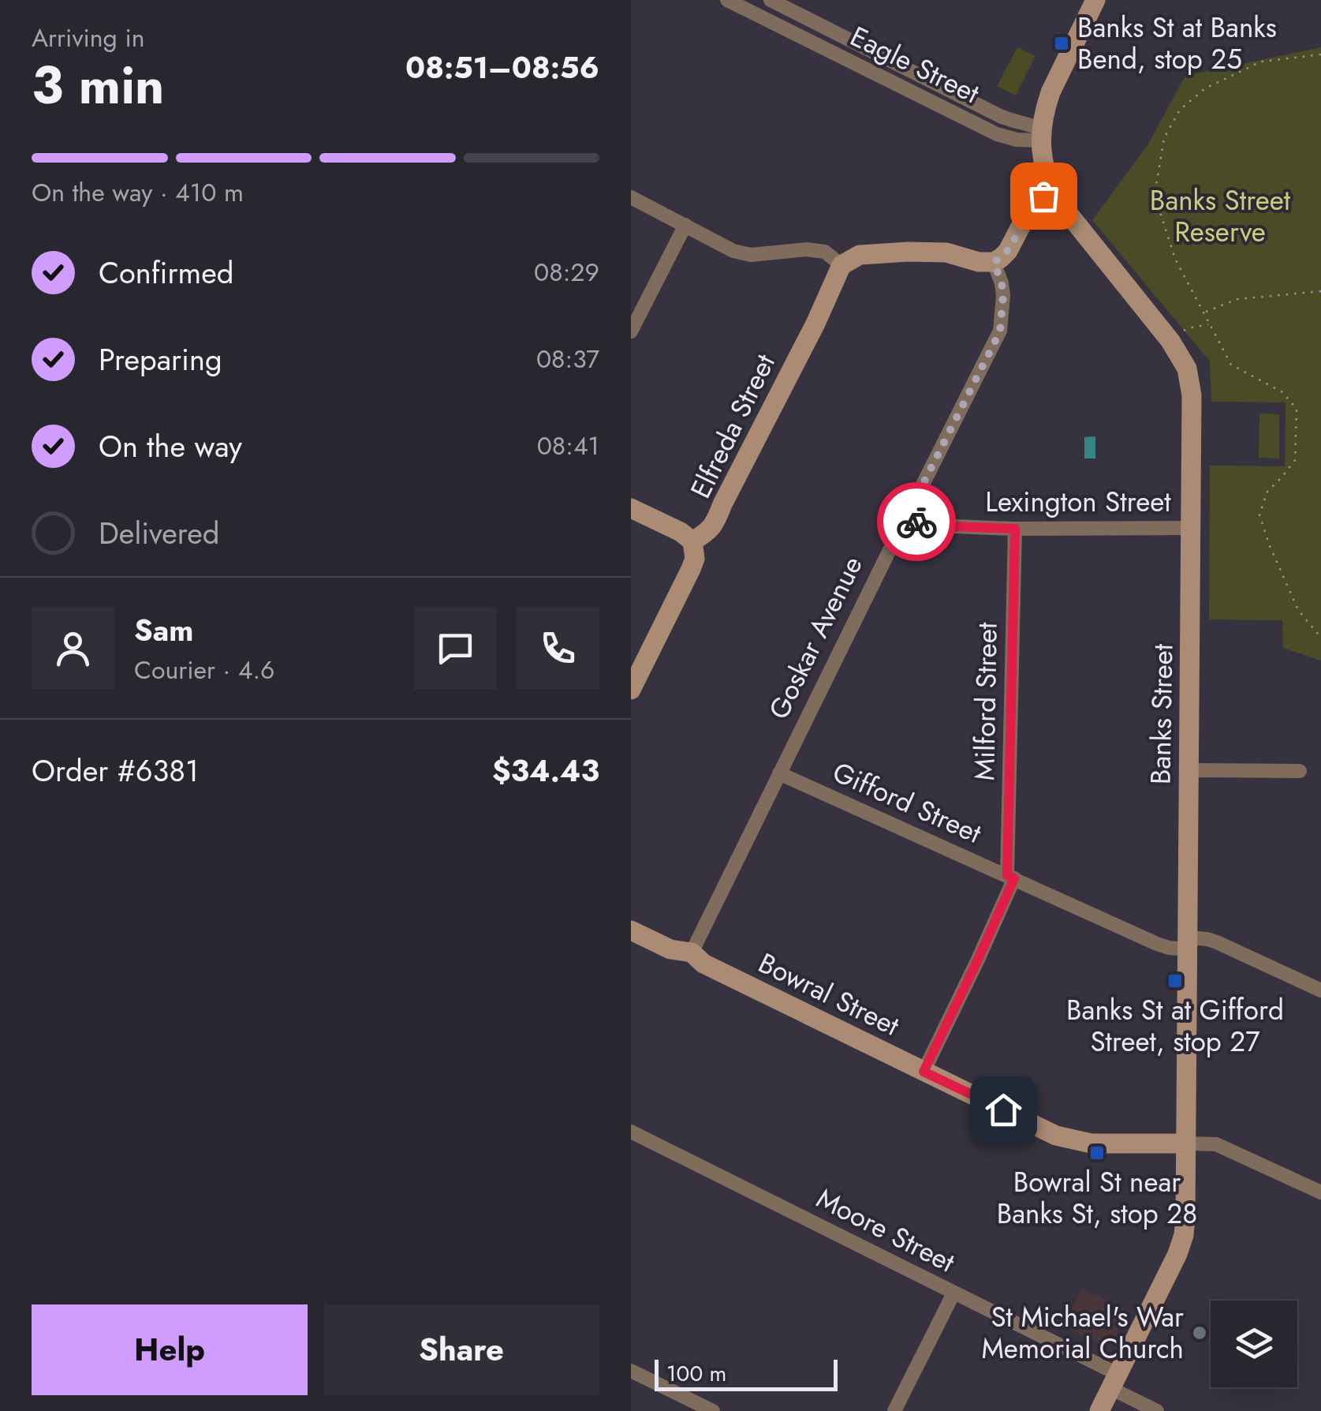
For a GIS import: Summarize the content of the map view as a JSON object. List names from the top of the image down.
{
  "streets": {
    "main road": ["Elfreda Street", "Banks Street", "Bowral Street"],
    "street": [
      "Eagle Street",
      "Lexington Street",
      "Goskar Avenue",
      "Milford Street",
      "Gifford Street",
      "Moore Street"
    ]
  },
  "crossings": [
    ["Eagle Street", "Banks Street"],
    ["Lexington Street", "Goskar Avenue"],
    ["Lexington Street", "Milford Street"],
    ["Lexington Street", "Banks Street"],
    ["Goskar Avenue", "Gifford Street"],
    ["Goskar Avenue", "Bowral Street"],
    ["Milford Street", "Gifford Street"],
    ["Milford Street", "Bowral Street"],
    ["Banks Street", "Gifford Street"],
    ["Banks Street", "Bowral Street"],
    ["Banks Street", "Moore Street"]
  ],
  "parks": ["Banks Street Reserve"],
  "places": {
    "transit": ["Banks St at Banks Bend, stop 25", "Banks St at Gifford Street, stop 27", "Bowral St near Banks St, stop 28"],
    "other": ["St Michael's War Memorial Church"]
  },
  "scale_bar": "100 m",
  "page": {
    "heading": ["3 min", "Arriving in", "08:51–08:56"],
    "panel": [
      "Sam",
      "Courier · 4.6",
      "Order #6381",
      "$34.43"
    ],
    "bar": "On the way · 410 m",
    "list": [
      ["Confirmed", "08:29"],
      ["Preparing", "08:37"],
      ["On the way", "08:41"],
      "Delivered"
    ],
    "buttons": ["Help", "Share"],
    "scale": "100 m"
  }
}
